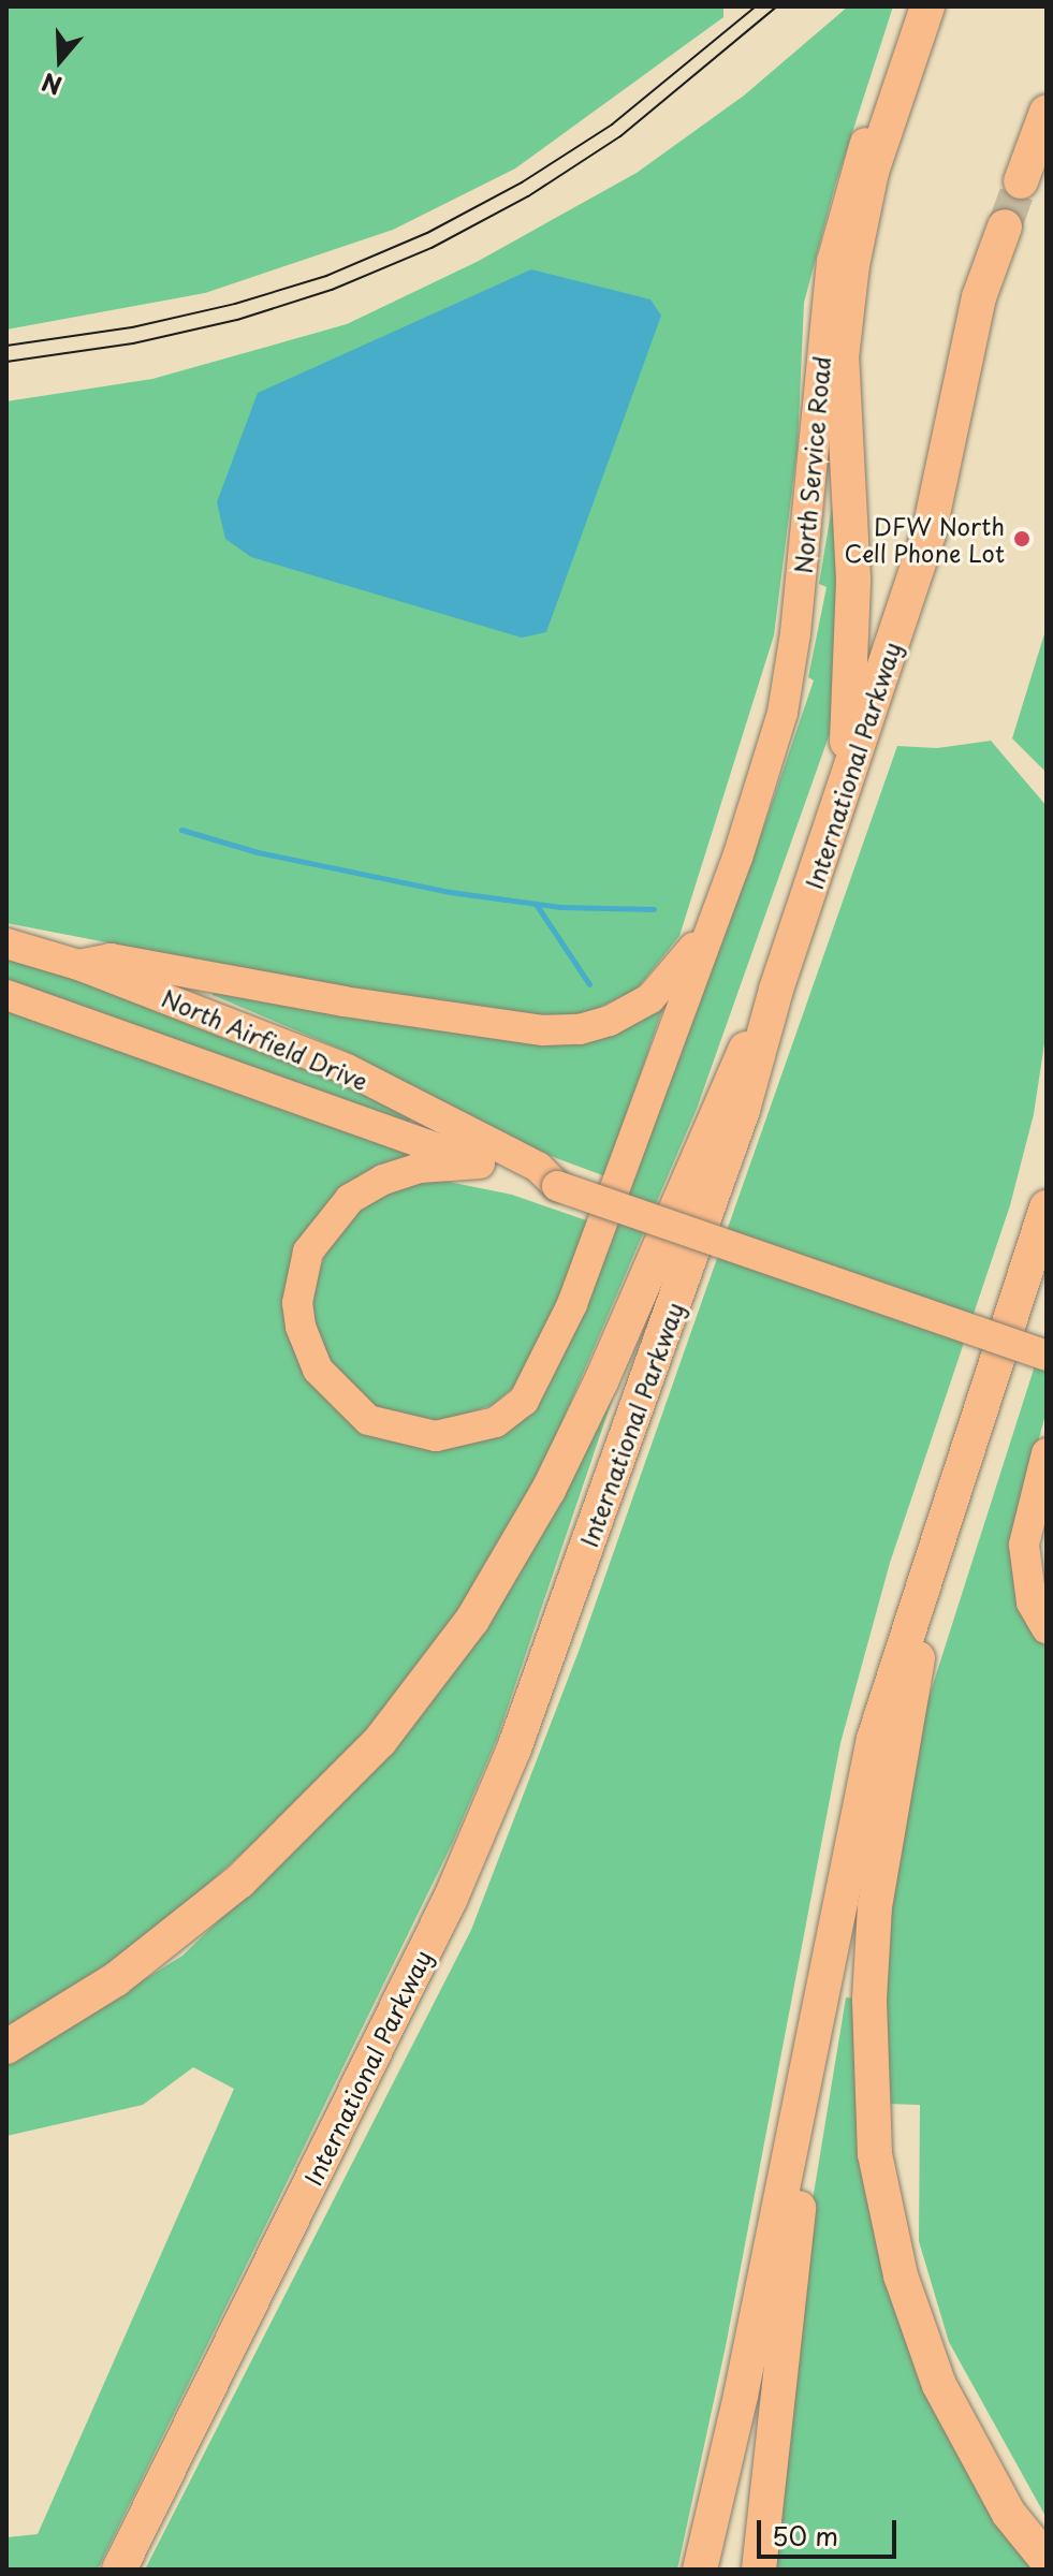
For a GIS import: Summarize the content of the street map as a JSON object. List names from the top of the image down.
{
  "streets": {
    "highway": ["International Parkway"],
    "main road": ["North Service Road", "North Airfield Drive"]
  },
  "crossings": [
    ["North Service Road", "North Airfield Drive"]
  ],
  "places": ["DFW North Cell Phone Lot"],
  "scale_bar": "50 m",
  "north": "bottom"
}
